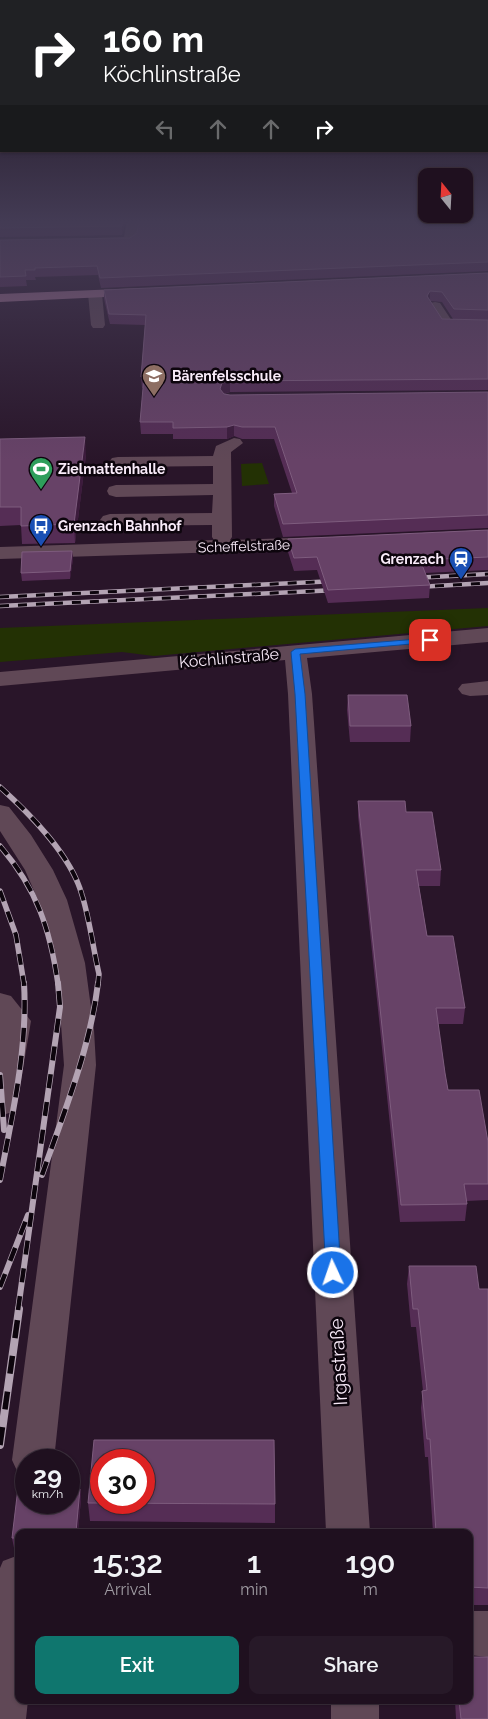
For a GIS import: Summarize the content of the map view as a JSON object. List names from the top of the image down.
{
  "streets": {
    "street": ["Scheffelstraße", "Köchlinstraße", "Irgastraße"]
  },
  "crossings": [
    ["Köchlinstraße", "Irgastraße"]
  ],
  "places": {
    "school or university": ["Bärenfelsschule"],
    "sports": ["Zielmattenhalle"],
    "bus stop": ["Grenzach Bahnhof"],
    "station": ["Grenzach"]
  },
  "north": "top",
  "page": {
    "turn": ["160 m", "Köchlinstraße"],
    "speed": "29 km/h",
    "limit": "30",
    "eta": [
      "15:32",
      "Arrival",
      "1",
      "min",
      "190",
      "m"
    ],
    "buttons": ["Exit", "Share"]
  }
}
